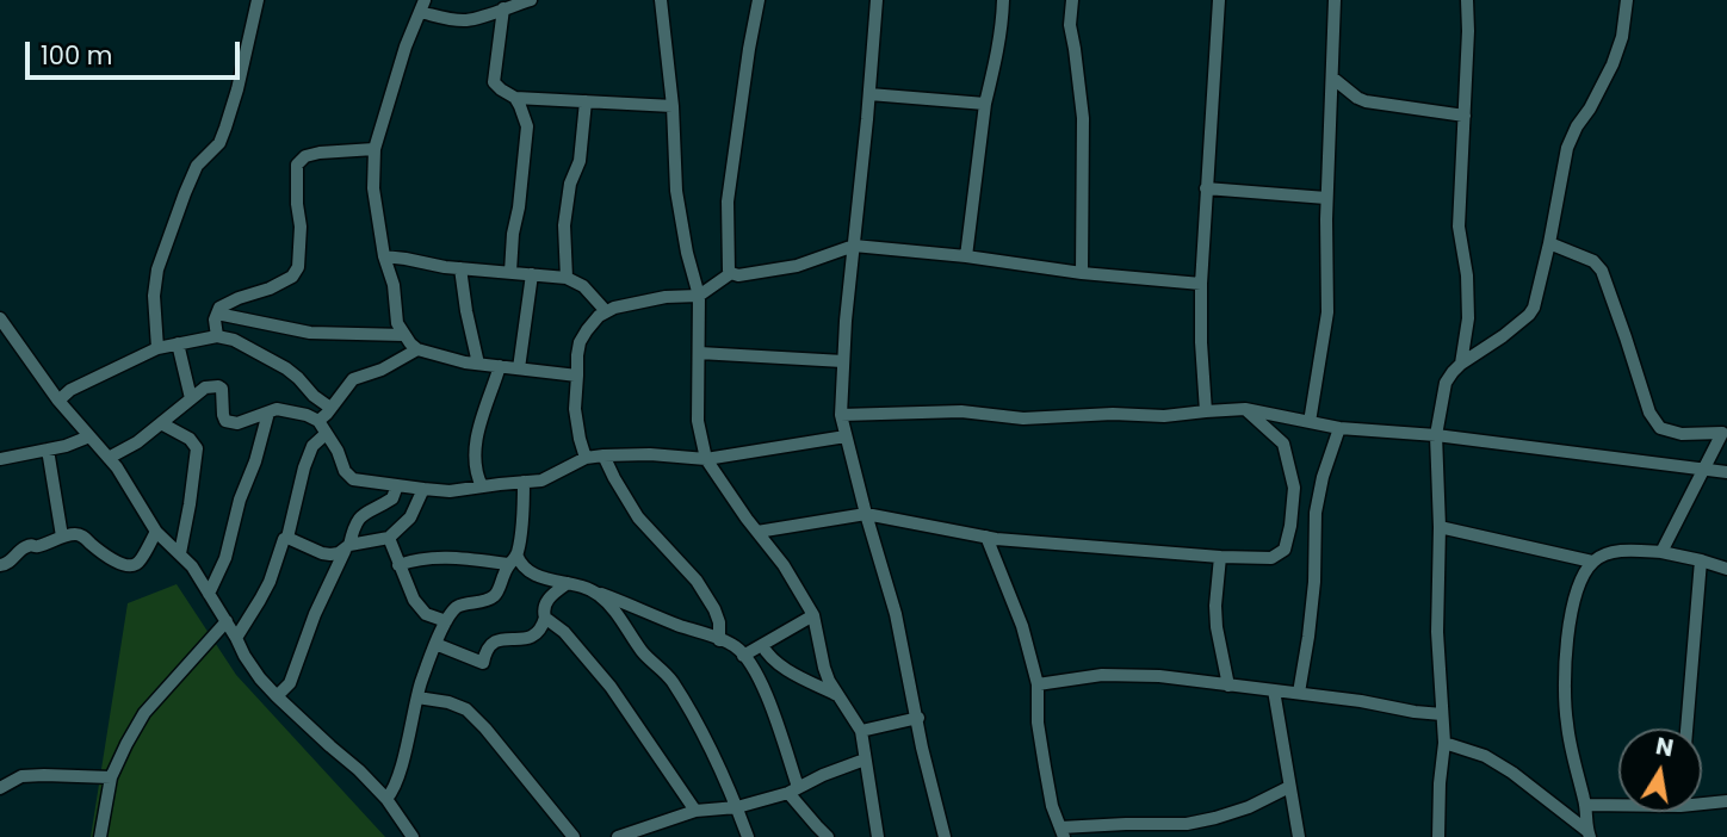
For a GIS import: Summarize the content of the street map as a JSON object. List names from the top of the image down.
{
  "scale_bar": "100 m",
  "north": "top"
}
